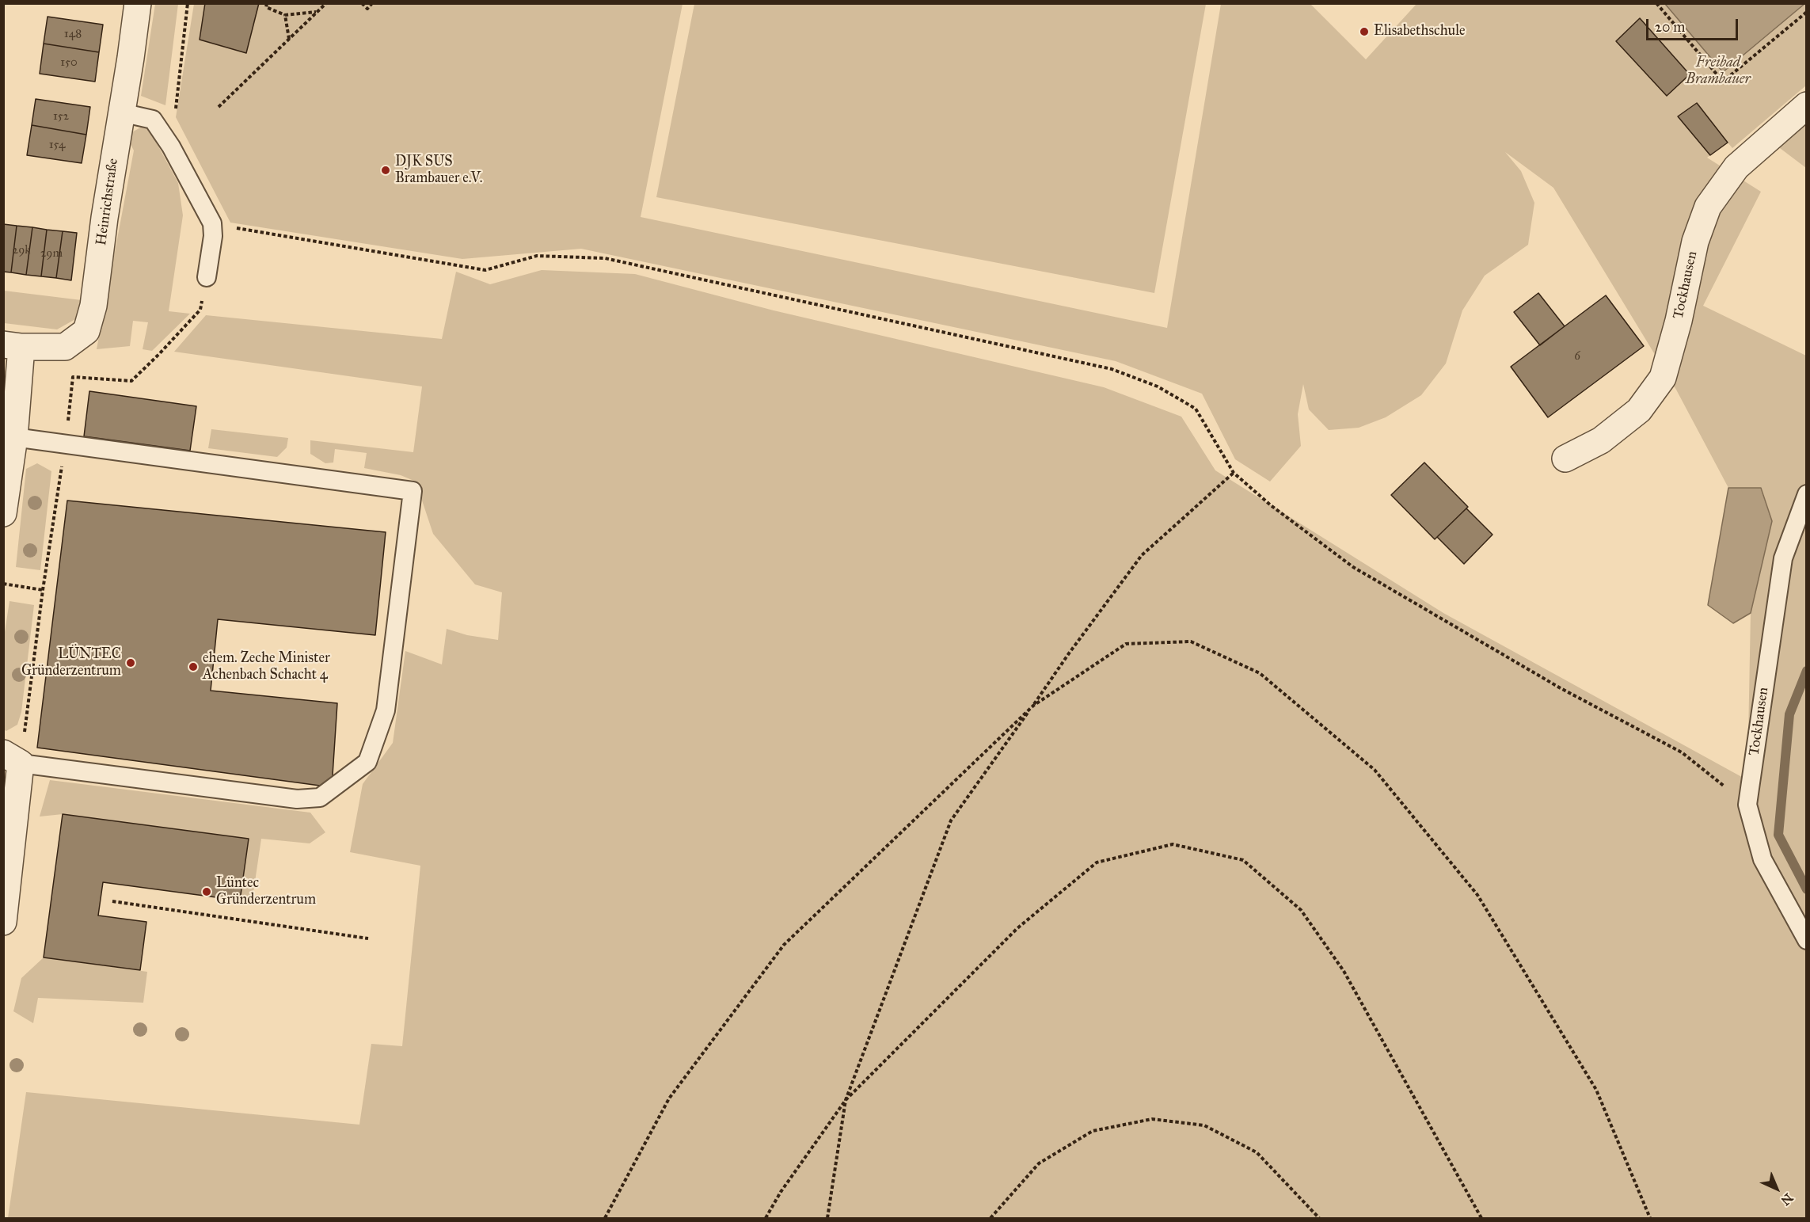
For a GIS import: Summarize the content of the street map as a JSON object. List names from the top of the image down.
{
  "streets": {
    "street": ["Heinrichstraße", "Tockhausen"]
  },
  "parks": ["Freibad Brambauer"],
  "places": [
    "Elisabethschule",
    "DJK SUS Brambauer e.V.",
    "LÜNTEC Gründerzentrum",
    "ehem. Zeche Minister Achenbach Schacht 4",
    "Lüntec Gründerzentrum"
  ],
  "house_numbers": [
    "148",
    "150",
    "152",
    "154",
    "29k",
    "29m",
    "6"
  ],
  "scale_bar": "20 m",
  "north": "bottom right"
}
